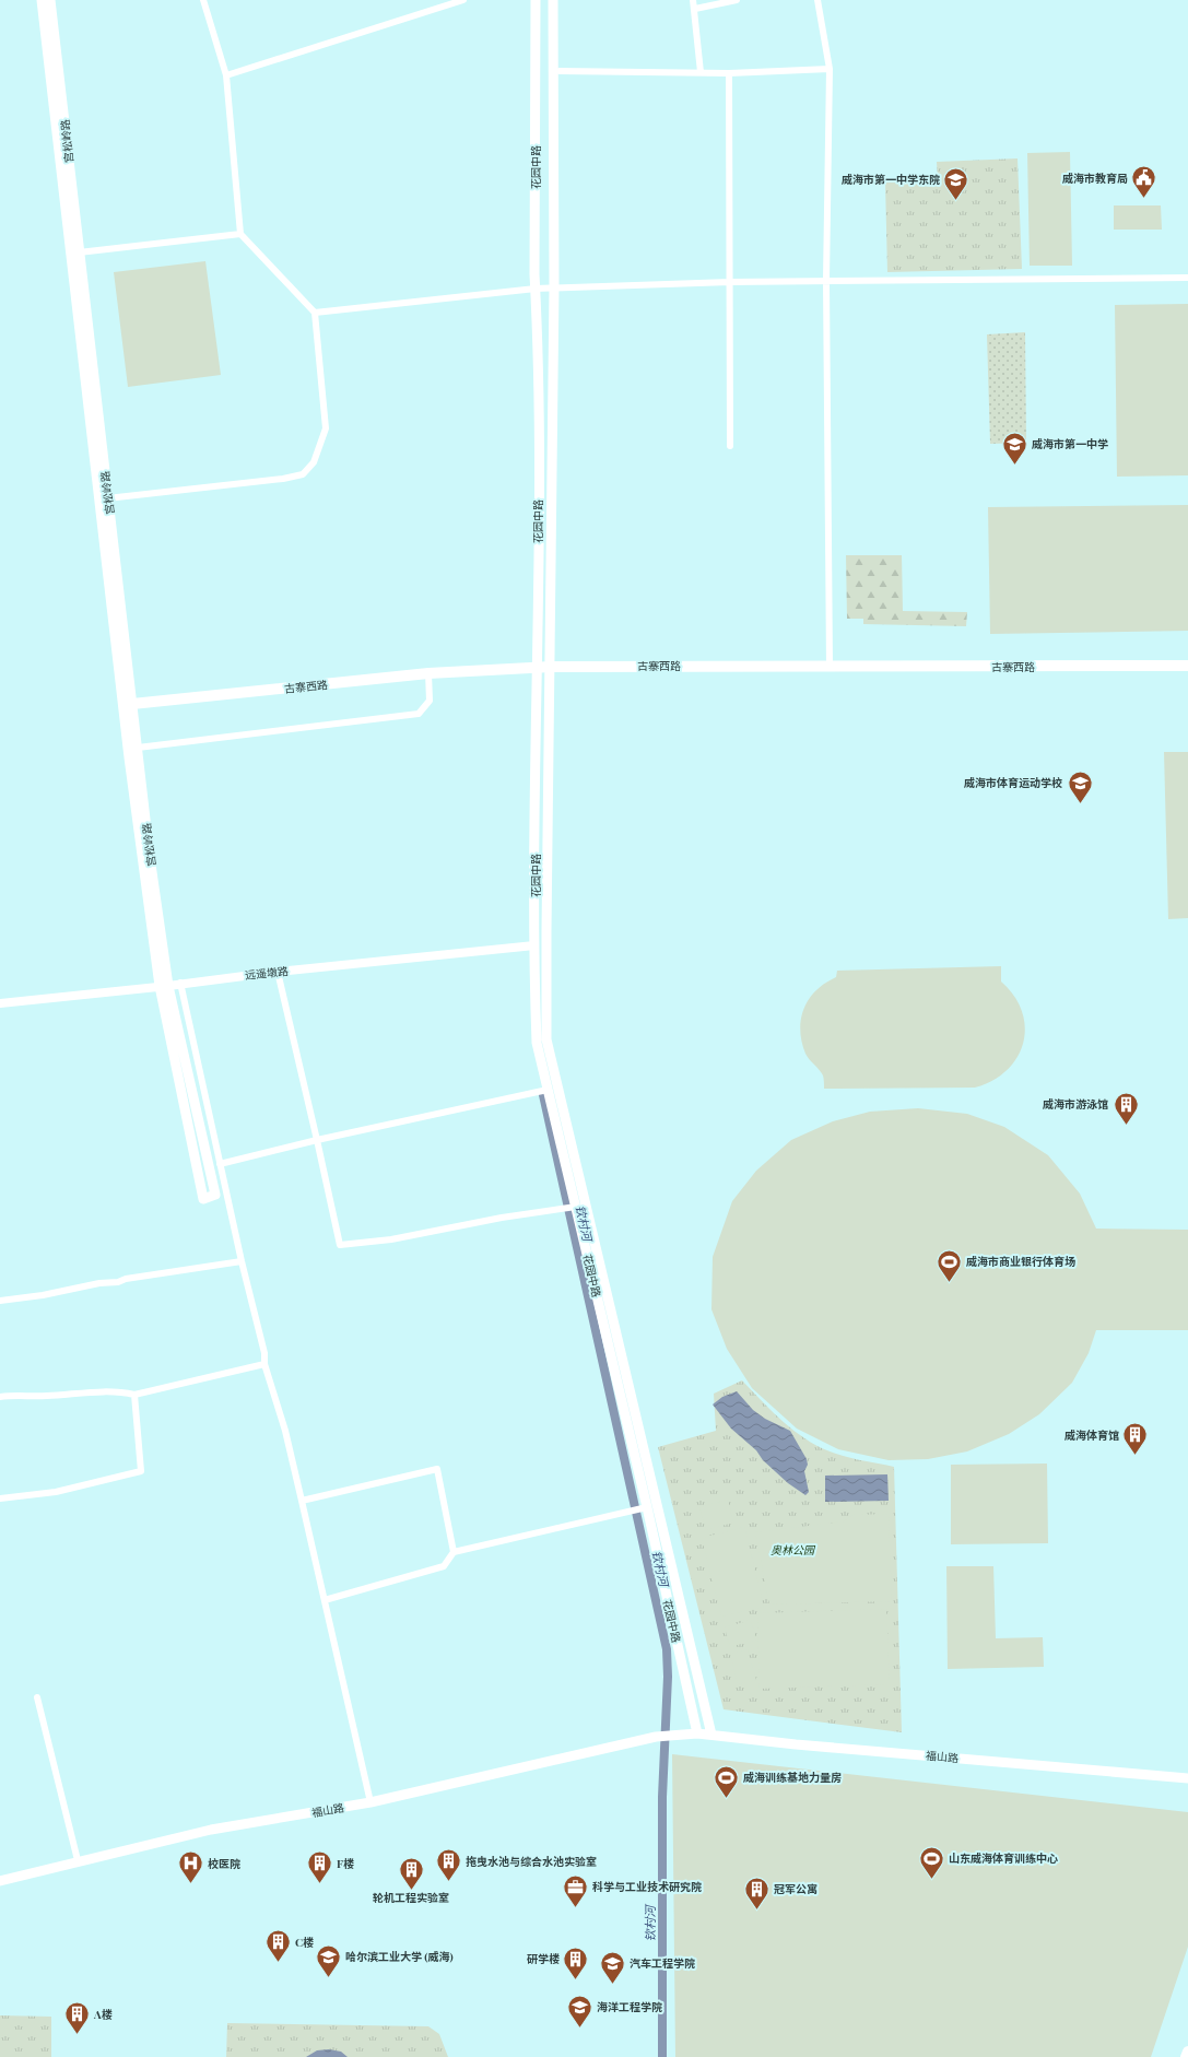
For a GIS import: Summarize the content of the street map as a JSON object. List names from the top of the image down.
{
  "streets": {
    "main road": [
      "宫松岭路",
      "花园中路",
      "古寨西路",
      "福山路"
    ],
    "street": ["远遥墩路"]
  },
  "crossings": [
    ["宫松岭路", "古寨西路"],
    ["宫松岭路", "远遥墩路"],
    ["花园中路", "古寨西路"],
    ["花园中路", "远遥墩路"],
    ["花园中路", "福山路"]
  ],
  "water": ["钦村河"],
  "parks": ["奥林公园"],
  "places": {
    "public building": ["威海市教育局"],
    "school or university": [
      "威海市第一中学东院",
      "威海市第一中学",
      "威海市体育运动学校",
      "哈尔滨工业大学 (威海)",
      "汽车工程学院",
      "海洋工程学院"
    ],
    "building": [
      "威海市游泳馆",
      "威海体育馆",
      "拖曳水池与综合水池实验室",
      "F楼",
      "轮机工程实验室",
      "冠军公寓",
      "C楼",
      "研学楼",
      "A楼"
    ],
    "sports": ["威海市商业银行体育场", "威海训练基地力量房", "山东威海体育训练中心"],
    "hospital": ["校医院"],
    "office": ["科学与工业技术研究院"]
  }
}
